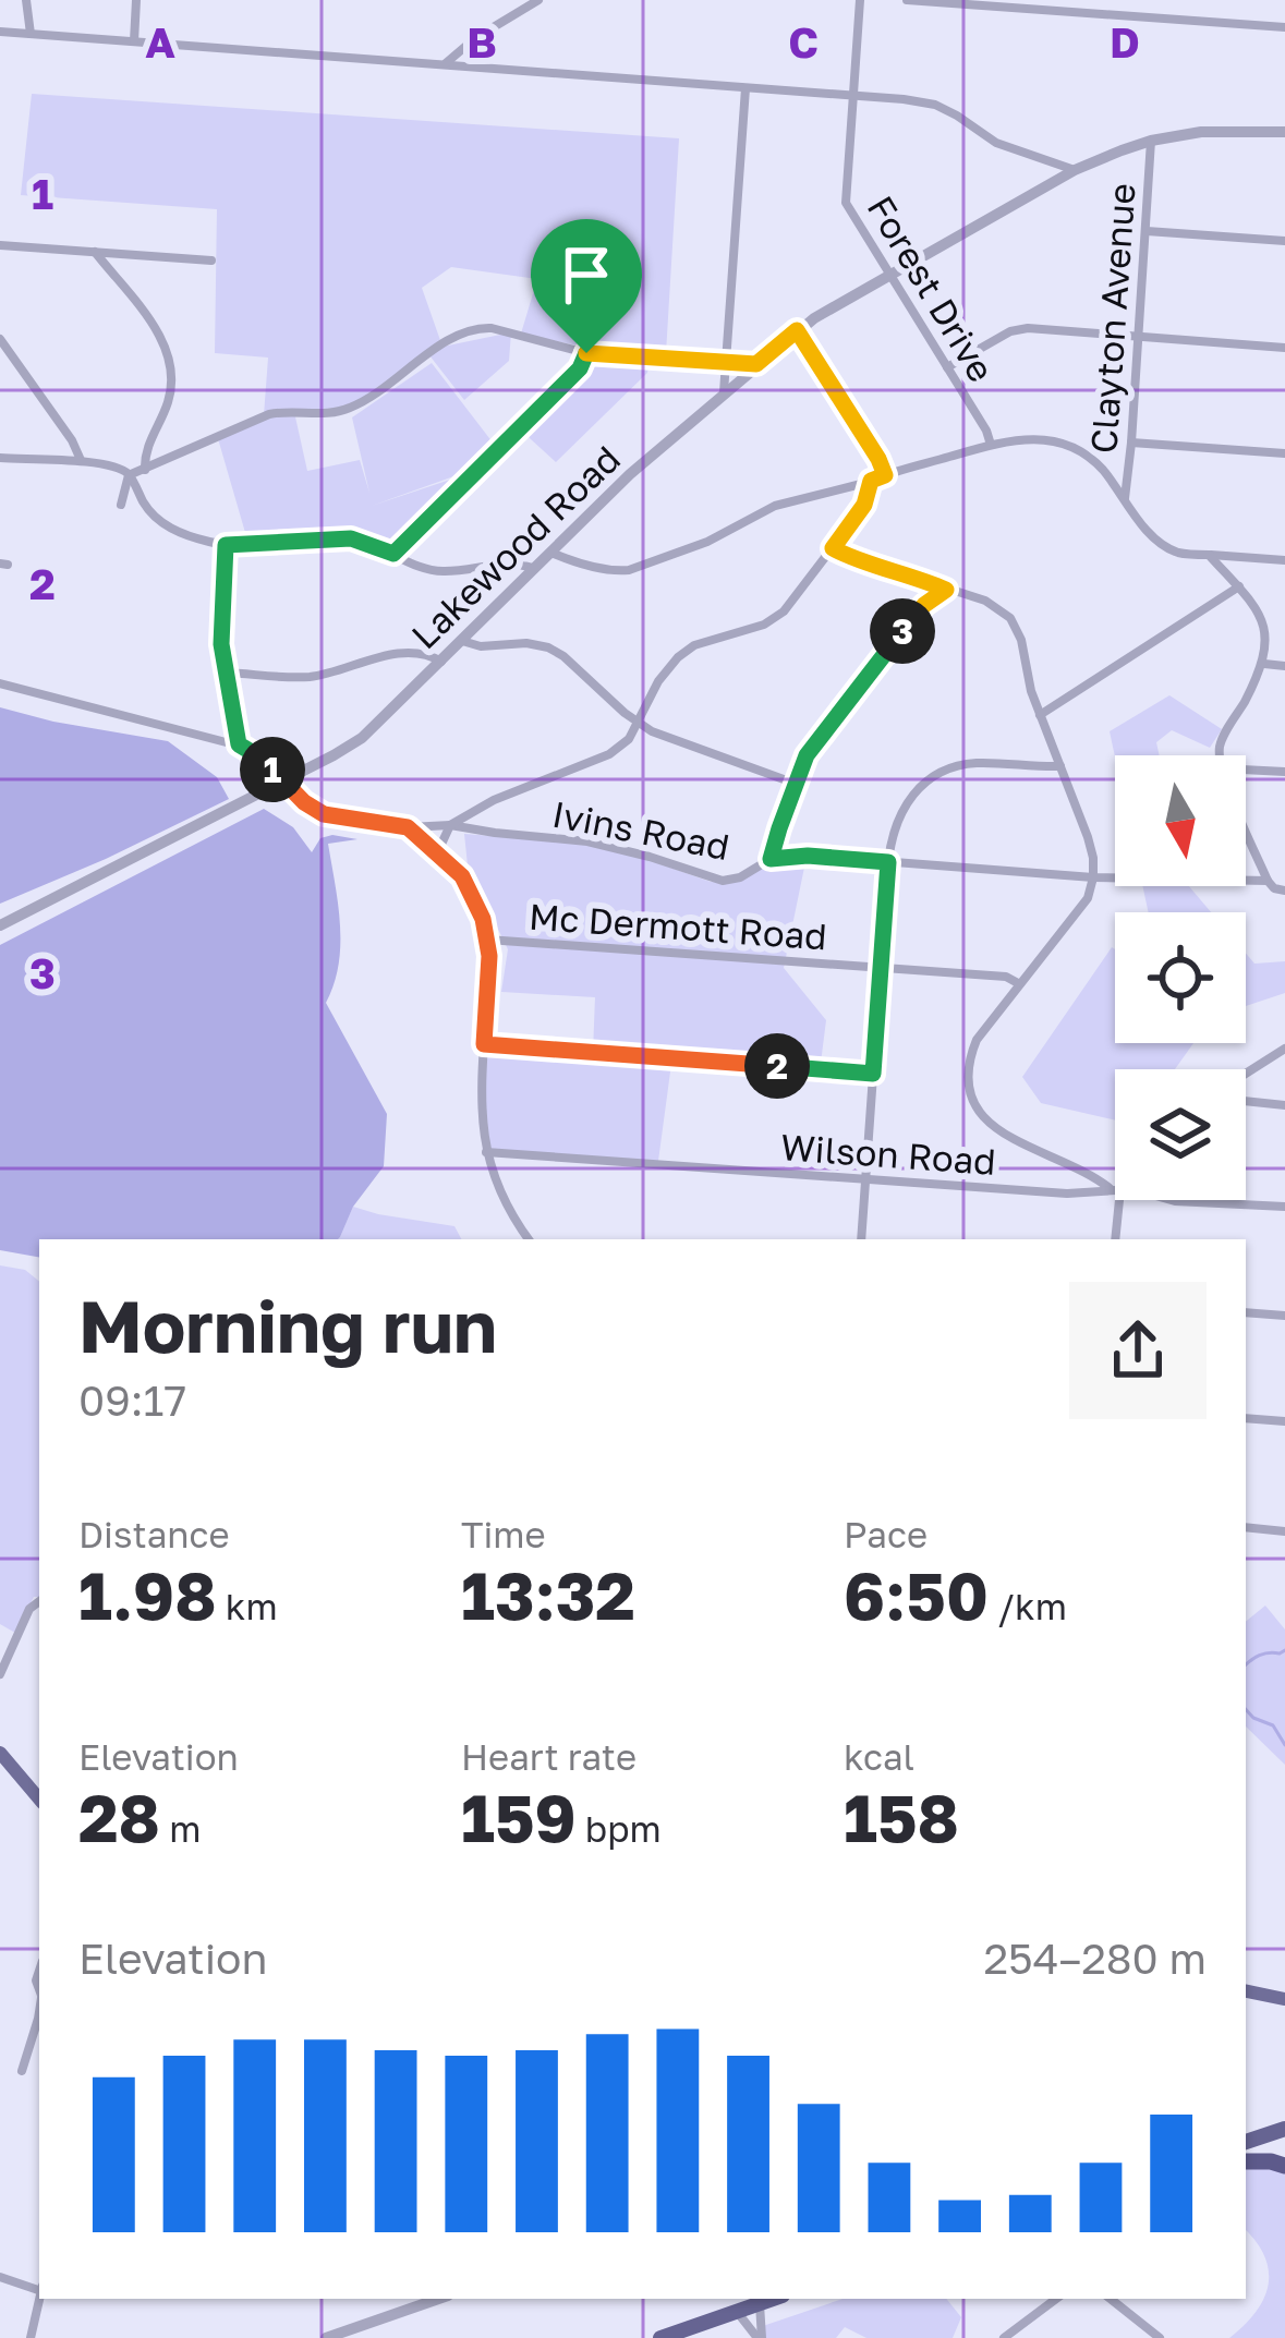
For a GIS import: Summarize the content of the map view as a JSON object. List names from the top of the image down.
{
  "streets": {
    "street": [
      "Forest Drive",
      "Clayton Avenue",
      "Lakewood Road",
      "Ivins Road",
      "Mc Dermott Road",
      "Wilson Road"
    ]
  },
  "crossings": [
    ["Forest Drive", "Lakewood Road"],
    ["Clayton Avenue", "Lakewood Road"],
    ["Lakewood Road", "Ivins Road"]
  ],
  "north": "bottom",
  "page": {
    "pins": ["3", "1", "2"],
    "heading": ["Morning run", "09:17"],
    "stats": [
      ["Distance", "1.98 km"],
      ["Time", "13:32"],
      ["Pace", "6:50 /km"],
      ["Elevation", "28 m"],
      ["Heart rate", "159 bpm"],
      ["kcal", "158"]
    ],
    "chart": ["Elevation", "254–280 m"]
  },
  "grid": {
    "columns": [
      "A",
      "B",
      "C",
      "D"
    ],
    "rows": ["1", "2", "3"]
  }
}
